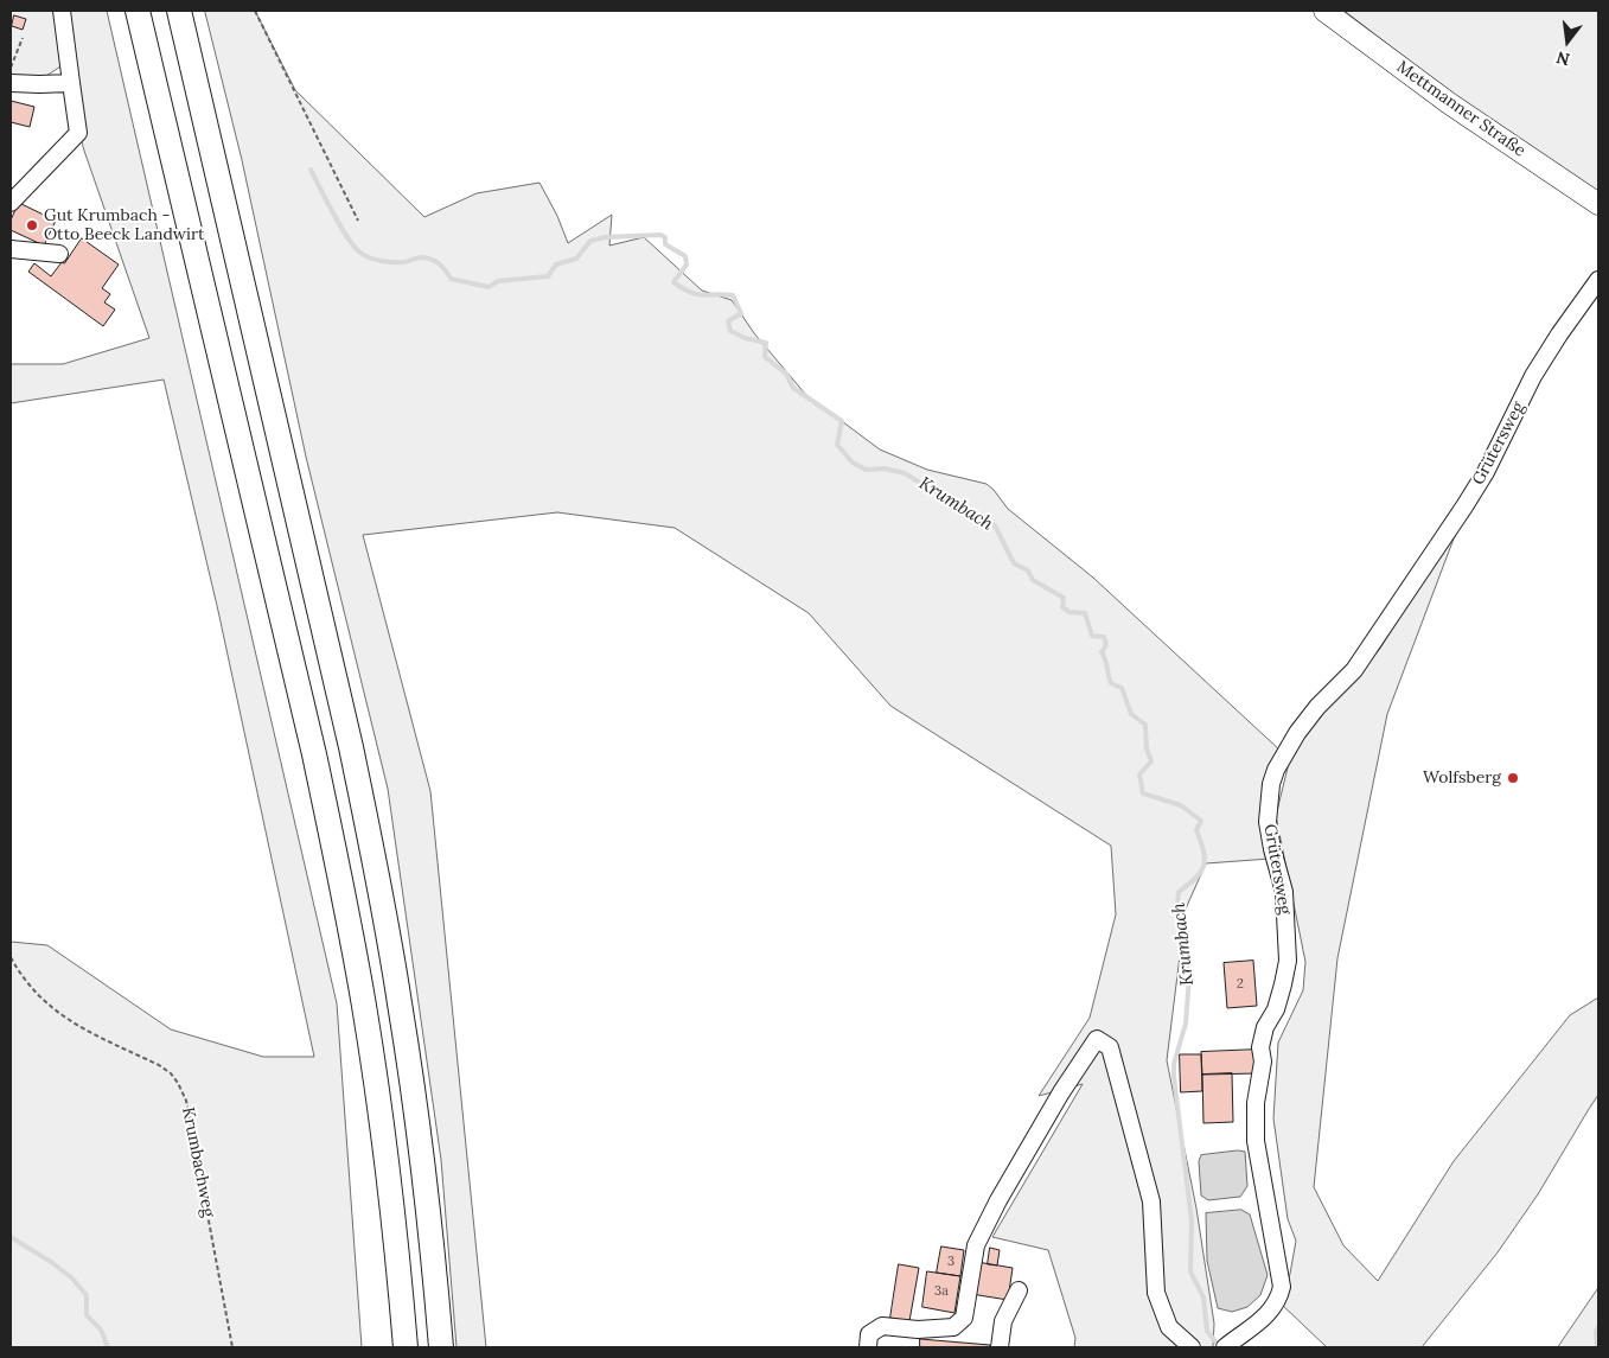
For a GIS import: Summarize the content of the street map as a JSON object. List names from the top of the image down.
{
  "streets": {
    "main road": ["Mettmanner Straße"],
    "street": ["Grütersweg"],
    "path": ["Krumbachweg"]
  },
  "water": ["Krumbach"],
  "places": ["Gut Krumbach - Otto Beeck Landwirt", "Wolfsberg"],
  "house_numbers": ["2", "3", "3a"],
  "north": "bottom"
}
